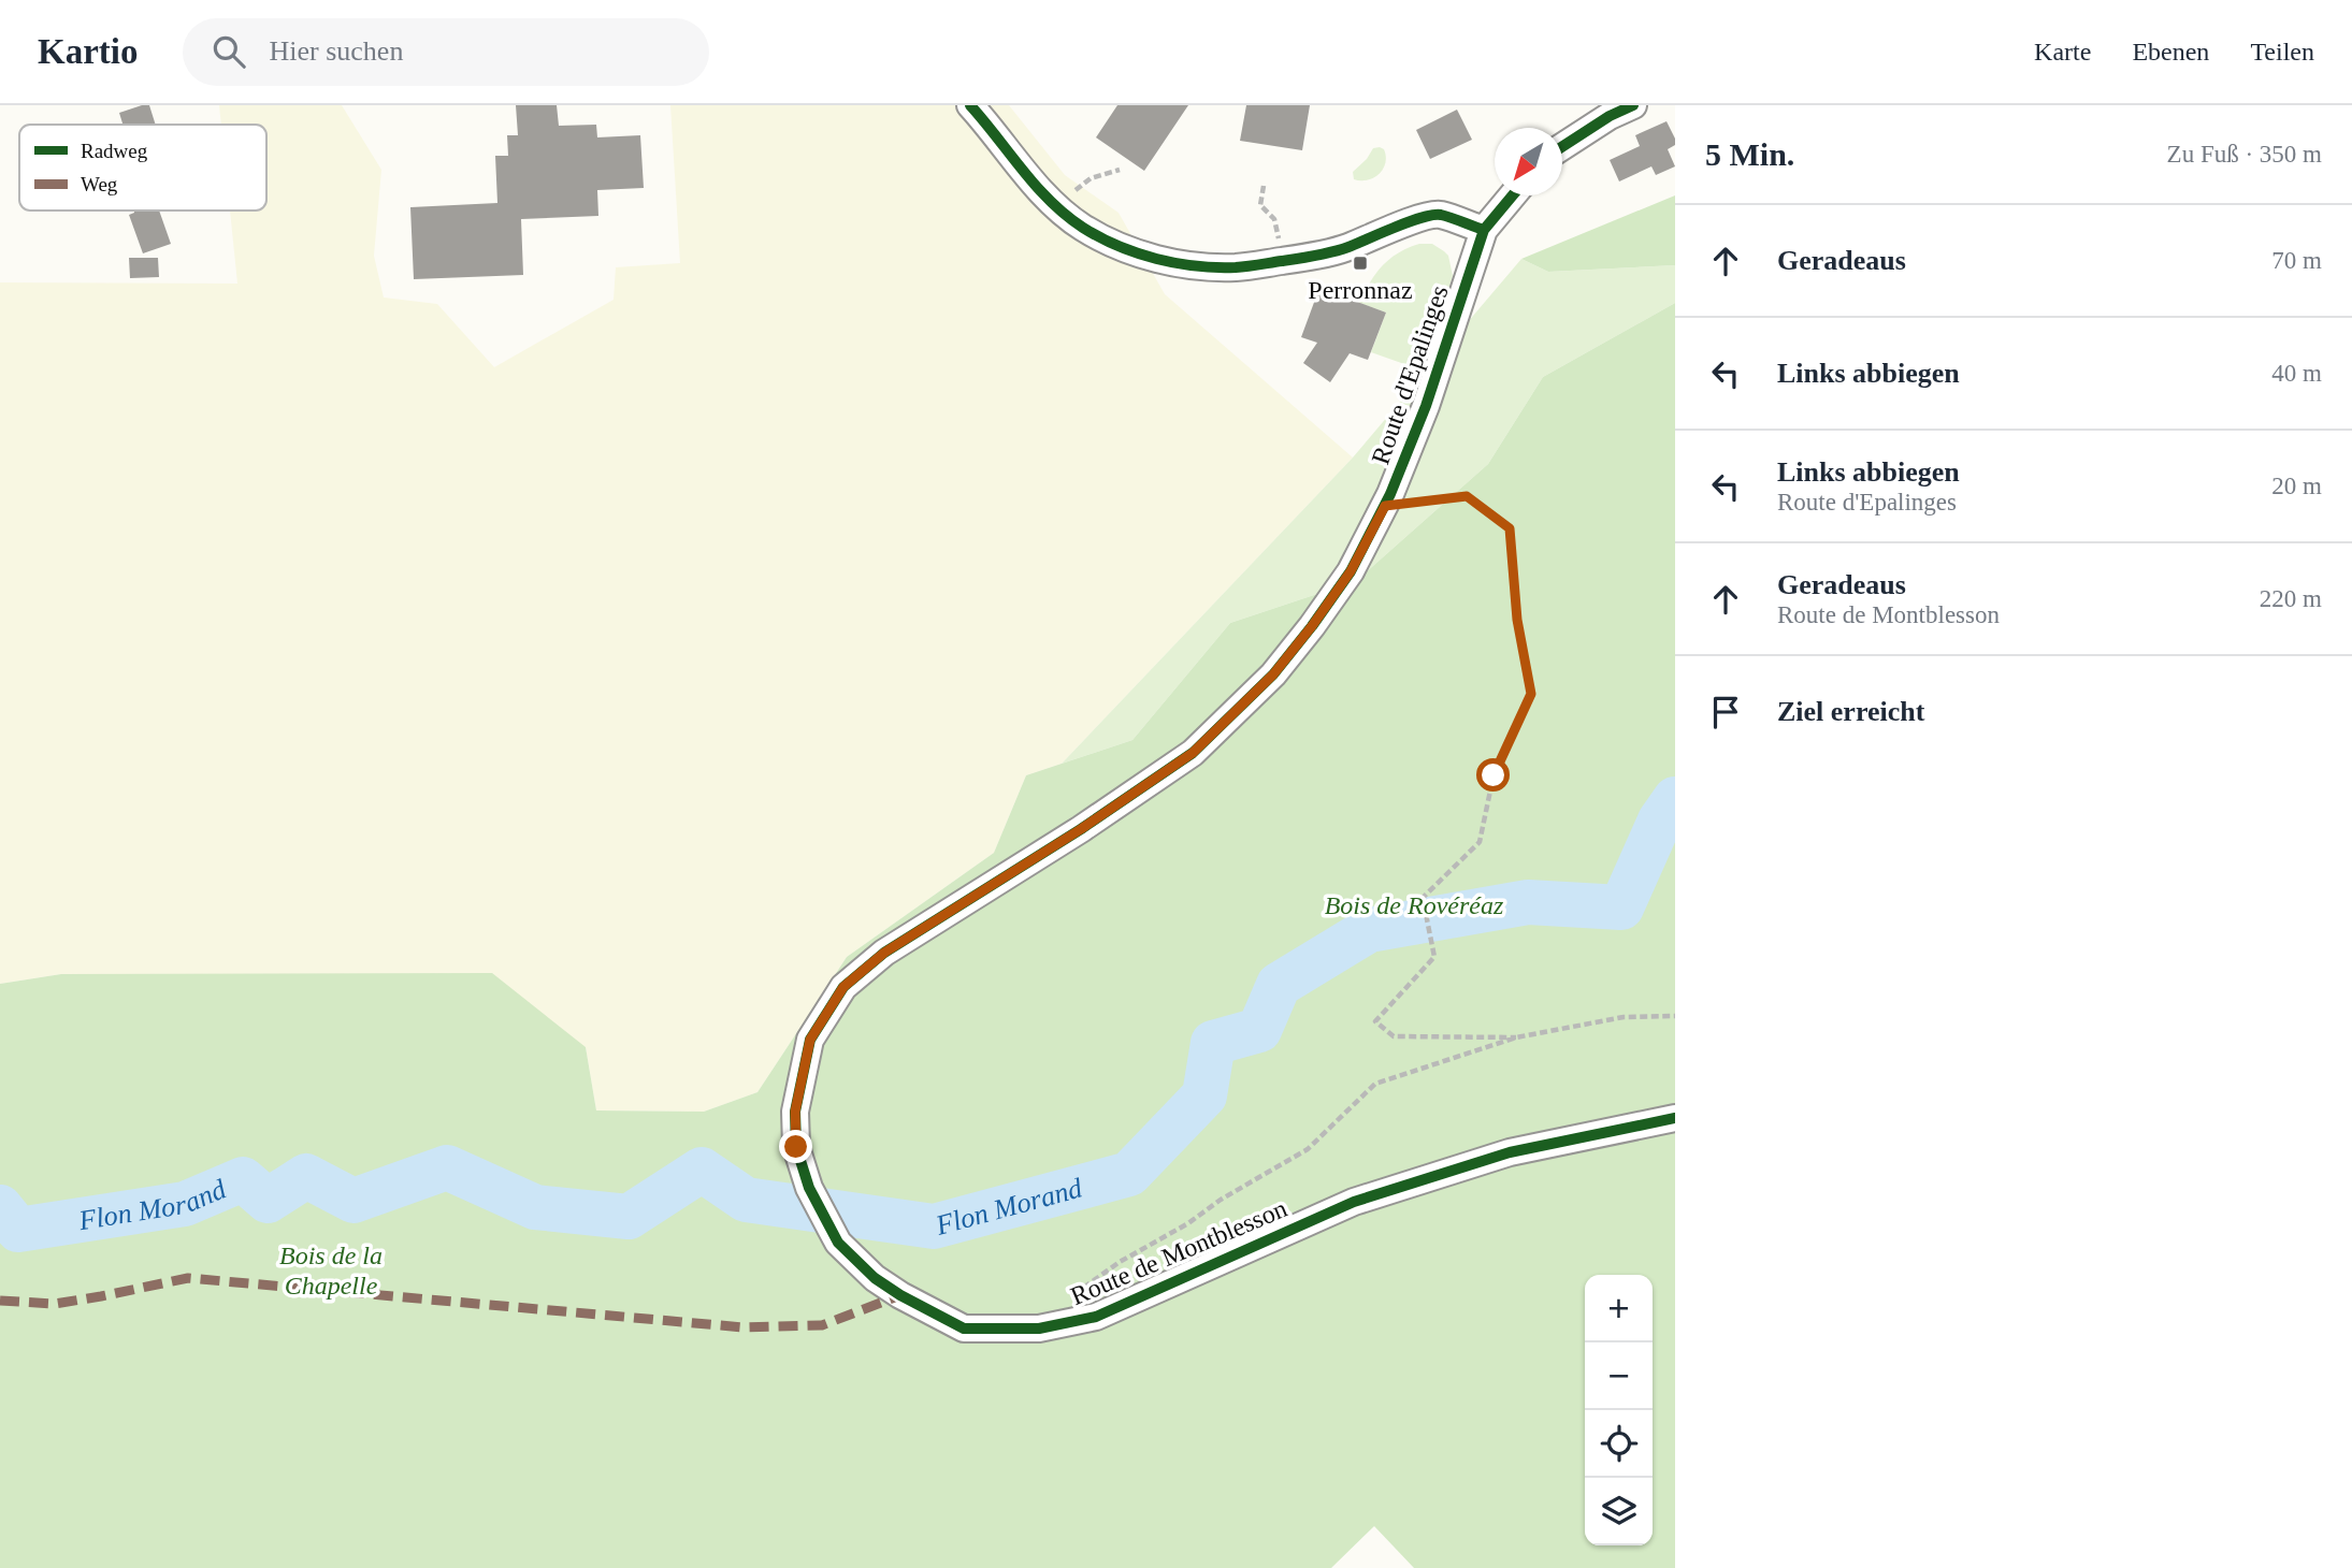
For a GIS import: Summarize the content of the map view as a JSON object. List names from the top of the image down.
{
  "streets": {
    "street": ["Route d'Epalinges", "Route de Montblesson"]
  },
  "crossings": [
    ["Route d'Epalinges", "Route de Montblesson"]
  ],
  "water": ["Flon Morand"],
  "parks": ["Bois de Rovéréaz", "Bois de la Chapelle"],
  "places": {
    "transit": ["Perronnaz"]
  },
  "legend": ["Radweg", "Weg"],
  "north": "bottom left",
  "page": {
    "header": "Kartio",
    "search": "Hier suchen",
    "nav": ["Karte", "Ebenen", "Teilen"],
    "heading": ["5 Min.", "Zu Fuß · 350 m"],
    "list": [
      ["Geradeaus", "70 m"],
      ["Links abbiegen", "40 m"],
      ["Links abbiegen", "Route d'Epalinges", "20 m"],
      ["Geradeaus", "Route de Montblesson", "220 m"],
      "Ziel erreicht"
    ],
    "map_buttons": ["+", "−"]
  }
}
